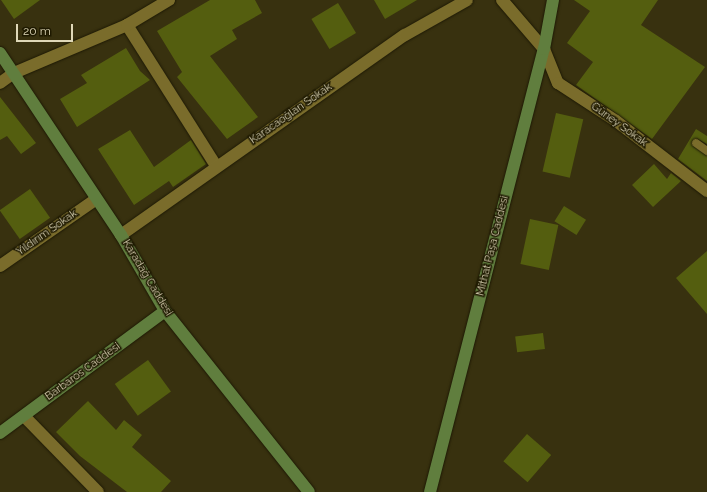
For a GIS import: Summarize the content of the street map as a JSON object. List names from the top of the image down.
{
  "streets": {
    "street": [
      "Karacaoğlan Sokak",
      "Güney Sokak",
      "Yıldırım Sokak",
      "Mithat Paşa Caddesi",
      "Karadağ Caddesi",
      "Barbaros Caddesi"
    ]
  },
  "crossings": [
    ["Karacaoğlan Sokak", "Karadağ Caddesi"],
    ["Güney Sokak", "Mithat Paşa Caddesi"],
    ["Yıldırım Sokak", "Karadağ Caddesi"],
    ["Karadağ Caddesi", "Barbaros Caddesi"]
  ],
  "scale_bar": "20 m"
}
